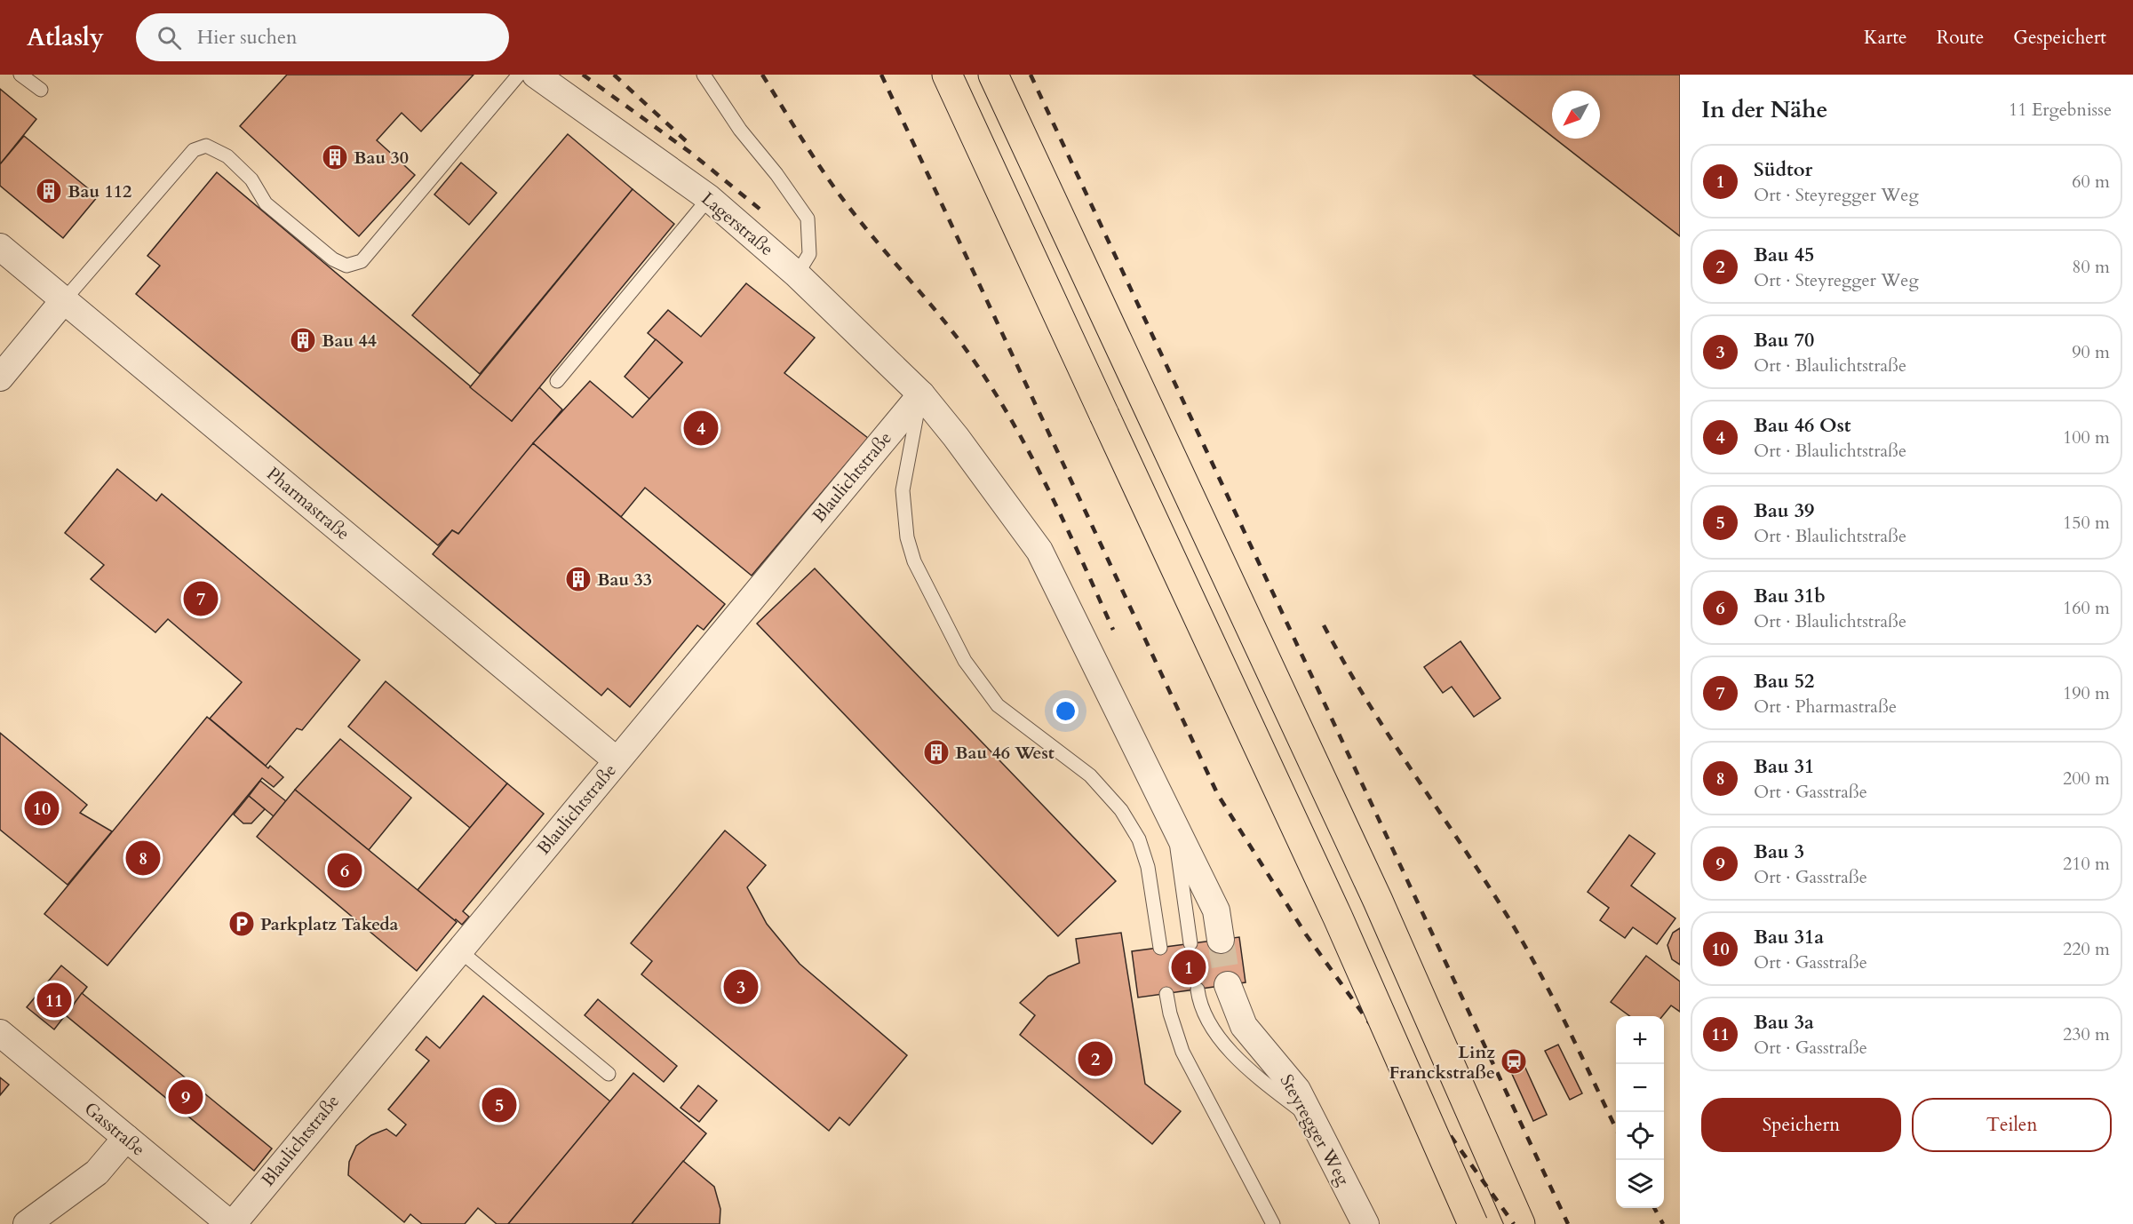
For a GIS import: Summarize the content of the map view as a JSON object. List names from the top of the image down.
{
  "streets": {
    "street": [
      "Lagerstraße",
      "Blaulichtstraße",
      "Pharmastraße",
      "Gasstraße",
      "Steyregger Weg"
    ]
  },
  "crossings": [
    ["Lagerstraße", "Blaulichtstraße"],
    ["Blaulichtstraße", "Pharmastraße"],
    ["Blaulichtstraße", "Gasstraße"]
  ],
  "places": {
    "building": [
      "Bau 30",
      "Bau 112",
      "Bau 44",
      "Bau 33",
      "Bau 46 West"
    ],
    "parking": ["Parkplatz Takeda"],
    "station": ["Linz Franckstraße"]
  },
  "north": "bottom left",
  "page": {
    "header": "Atlasly",
    "search": "Hier suchen",
    "nav": ["Karte", "Route", "Gespeichert"],
    "heading": ["In der Nähe", "11 Ergebnisse"],
    "list": [
      {
        "mark": "1",
        "name": "Südtor",
        "note": "Ort · Steyregger Weg",
        "value": "60 m"
      },
      {
        "mark": "2",
        "name": "Bau 45",
        "note": "Ort · Steyregger Weg",
        "value": "80 m"
      },
      {
        "mark": "3",
        "name": "Bau 70",
        "note": "Ort · Blaulichtstraße",
        "value": "90 m"
      },
      {
        "mark": "4",
        "name": "Bau 46 Ost",
        "note": "Ort · Blaulichtstraße",
        "value": "100 m"
      },
      {
        "mark": "5",
        "name": "Bau 39",
        "note": "Ort · Blaulichtstraße",
        "value": "150 m"
      },
      {
        "mark": "6",
        "name": "Bau 31b",
        "note": "Ort · Blaulichtstraße",
        "value": "160 m"
      },
      {
        "mark": "7",
        "name": "Bau 52",
        "note": "Ort · Pharmastraße",
        "value": "190 m"
      },
      {
        "mark": "8",
        "name": "Bau 31",
        "note": "Ort · Gasstraße",
        "value": "200 m"
      },
      {
        "mark": "9",
        "name": "Bau 3",
        "note": "Ort · Gasstraße",
        "value": "210 m"
      },
      {
        "mark": "10",
        "name": "Bau 31a",
        "note": "Ort · Gasstraße",
        "value": "220 m"
      },
      {
        "mark": "11",
        "name": "Bau 3a",
        "note": "Ort · Gasstraße",
        "value": "230 m"
      }
    ],
    "pins": [
      "4",
      "7",
      "10",
      "8",
      "6",
      "1",
      "3",
      "11",
      "2",
      "9",
      "5"
    ],
    "map_buttons": ["+", "−"],
    "buttons": ["Speichern", "Teilen"]
  }
}
